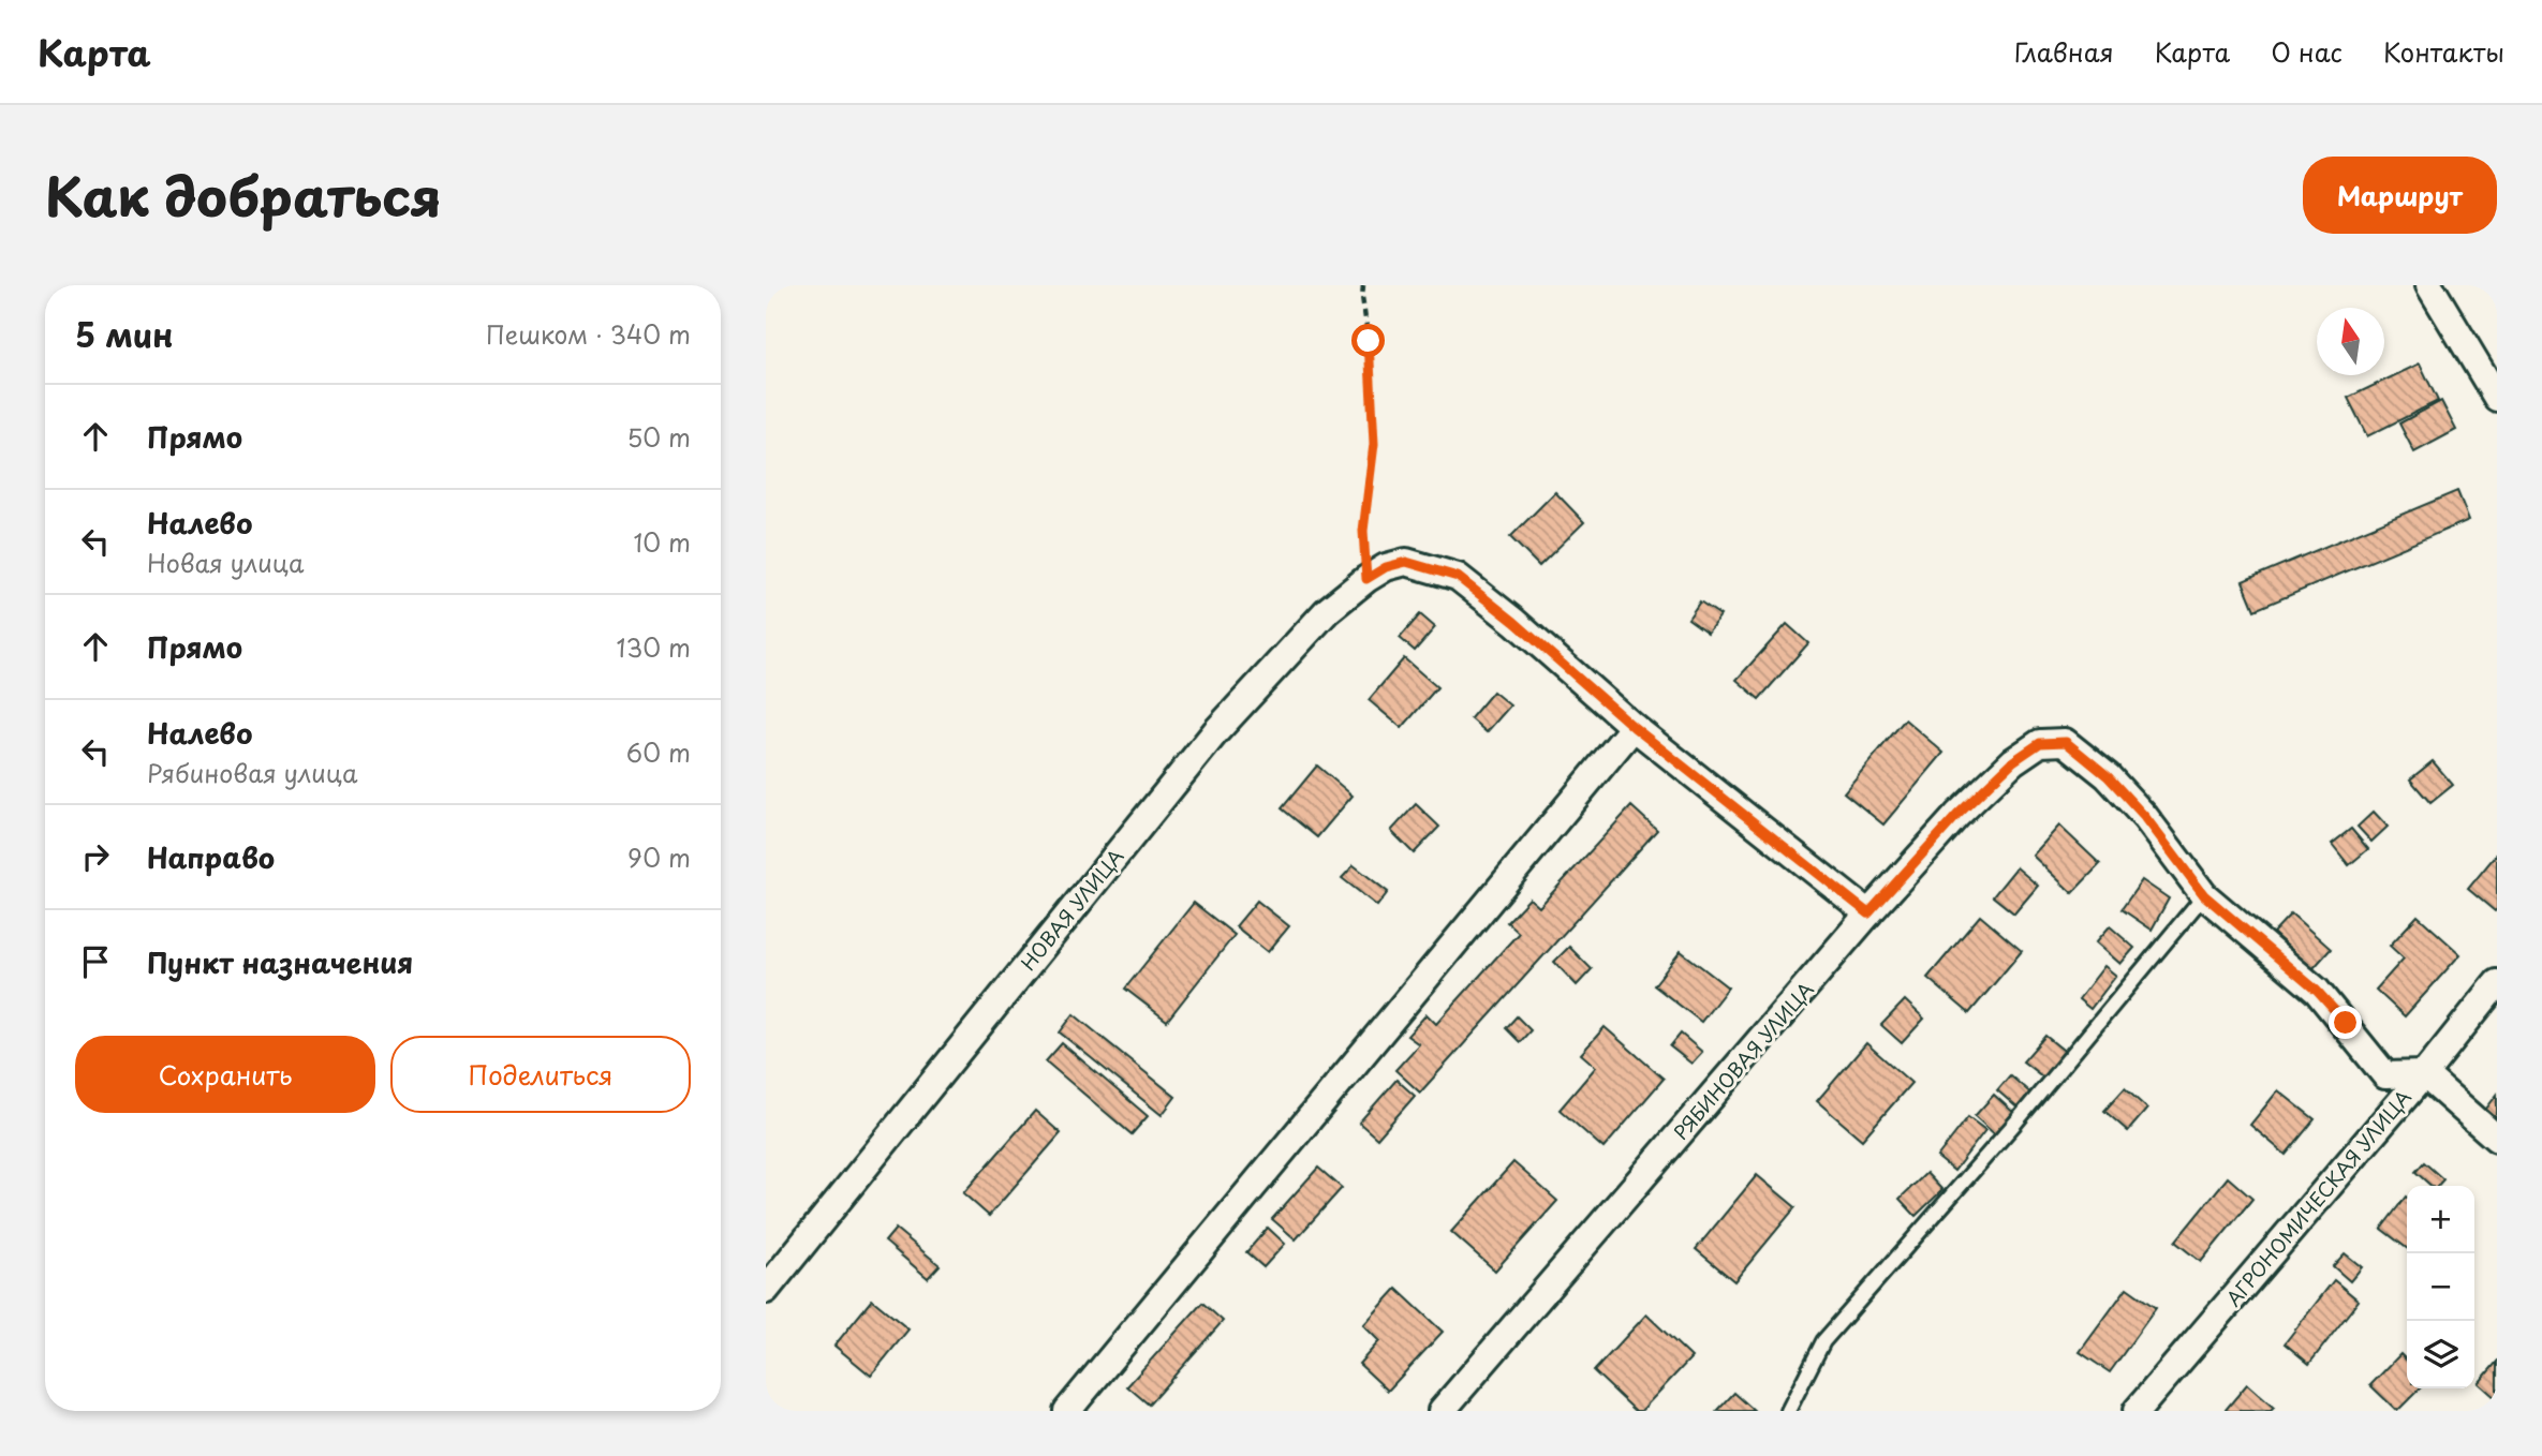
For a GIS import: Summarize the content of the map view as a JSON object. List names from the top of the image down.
{
  "streets": {
    "street": ["НОВАЯ УЛИЦА", "РЯБИНОВАЯ УЛИЦА", "АГРОНОМИЧЕСКАЯ УЛИЦА"]
  },
  "north": "top",
  "page": {
    "header": "Карта",
    "nav": [
      "Главная",
      "Карта",
      "О нас",
      "Контакты"
    ],
    "title": "Как добраться",
    "buttons": [
      "Маршрут",
      ["Сохранить", "Поделиться"]
    ],
    "heading": ["5 мин", "Пешком · 340 m"],
    "list": [
      ["Прямо", "50 m"],
      ["Налево", "Новая улица", "10 m"],
      ["Прямо", "130 m"],
      ["Налево", "Рябиновая улица", "60 m"],
      ["Направо", "90 m"],
      "Пункт назначения"
    ],
    "map_buttons": ["+", "−"]
  }
}
